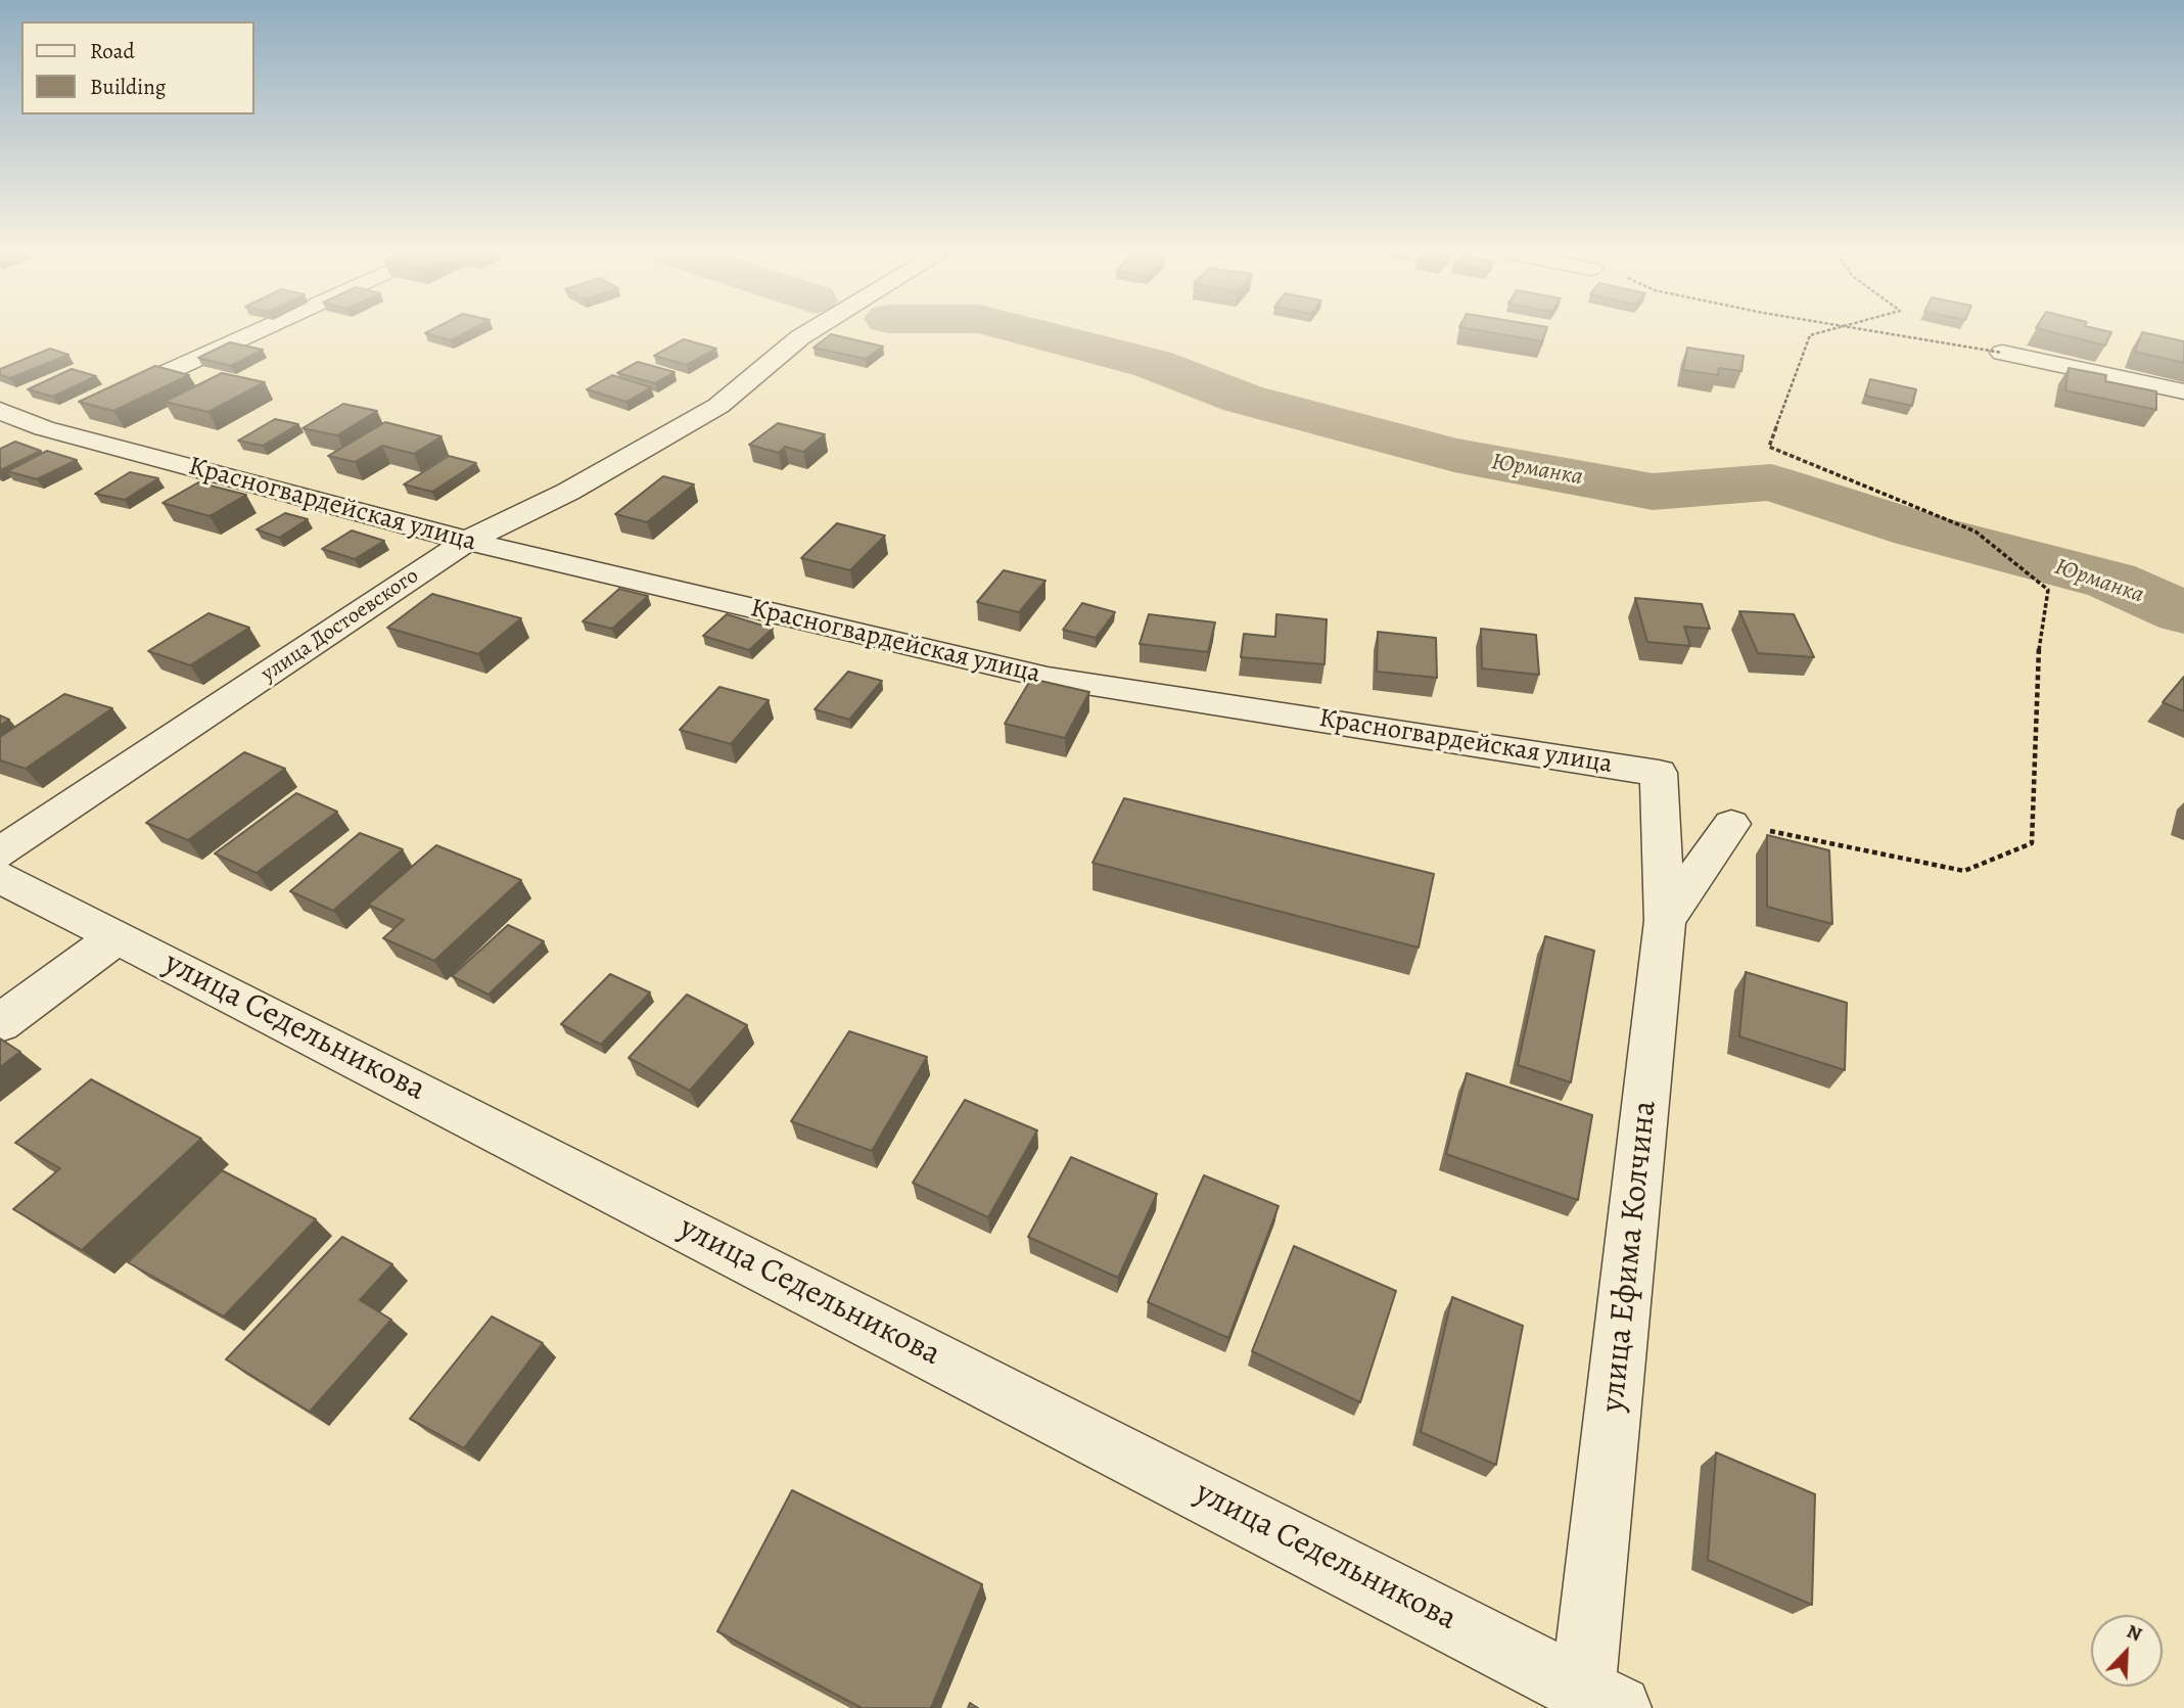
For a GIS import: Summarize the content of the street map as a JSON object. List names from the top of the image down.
{
  "streets": {
    "street": [
      "Красногвардейская улица",
      "улица Достоевского",
      "улица Седельникова",
      "улица Ефима Колчина"
    ]
  },
  "crossings": [
    ["Красногвардейская улица", "улица Достоевского"],
    ["Красногвардейская улица", "улица Ефима Колчина"],
    ["улица Седельникова", "улица Ефима Колчина"]
  ],
  "water": ["Юрманка"],
  "legend": ["Road", "Building"],
  "north": "top right"
}
